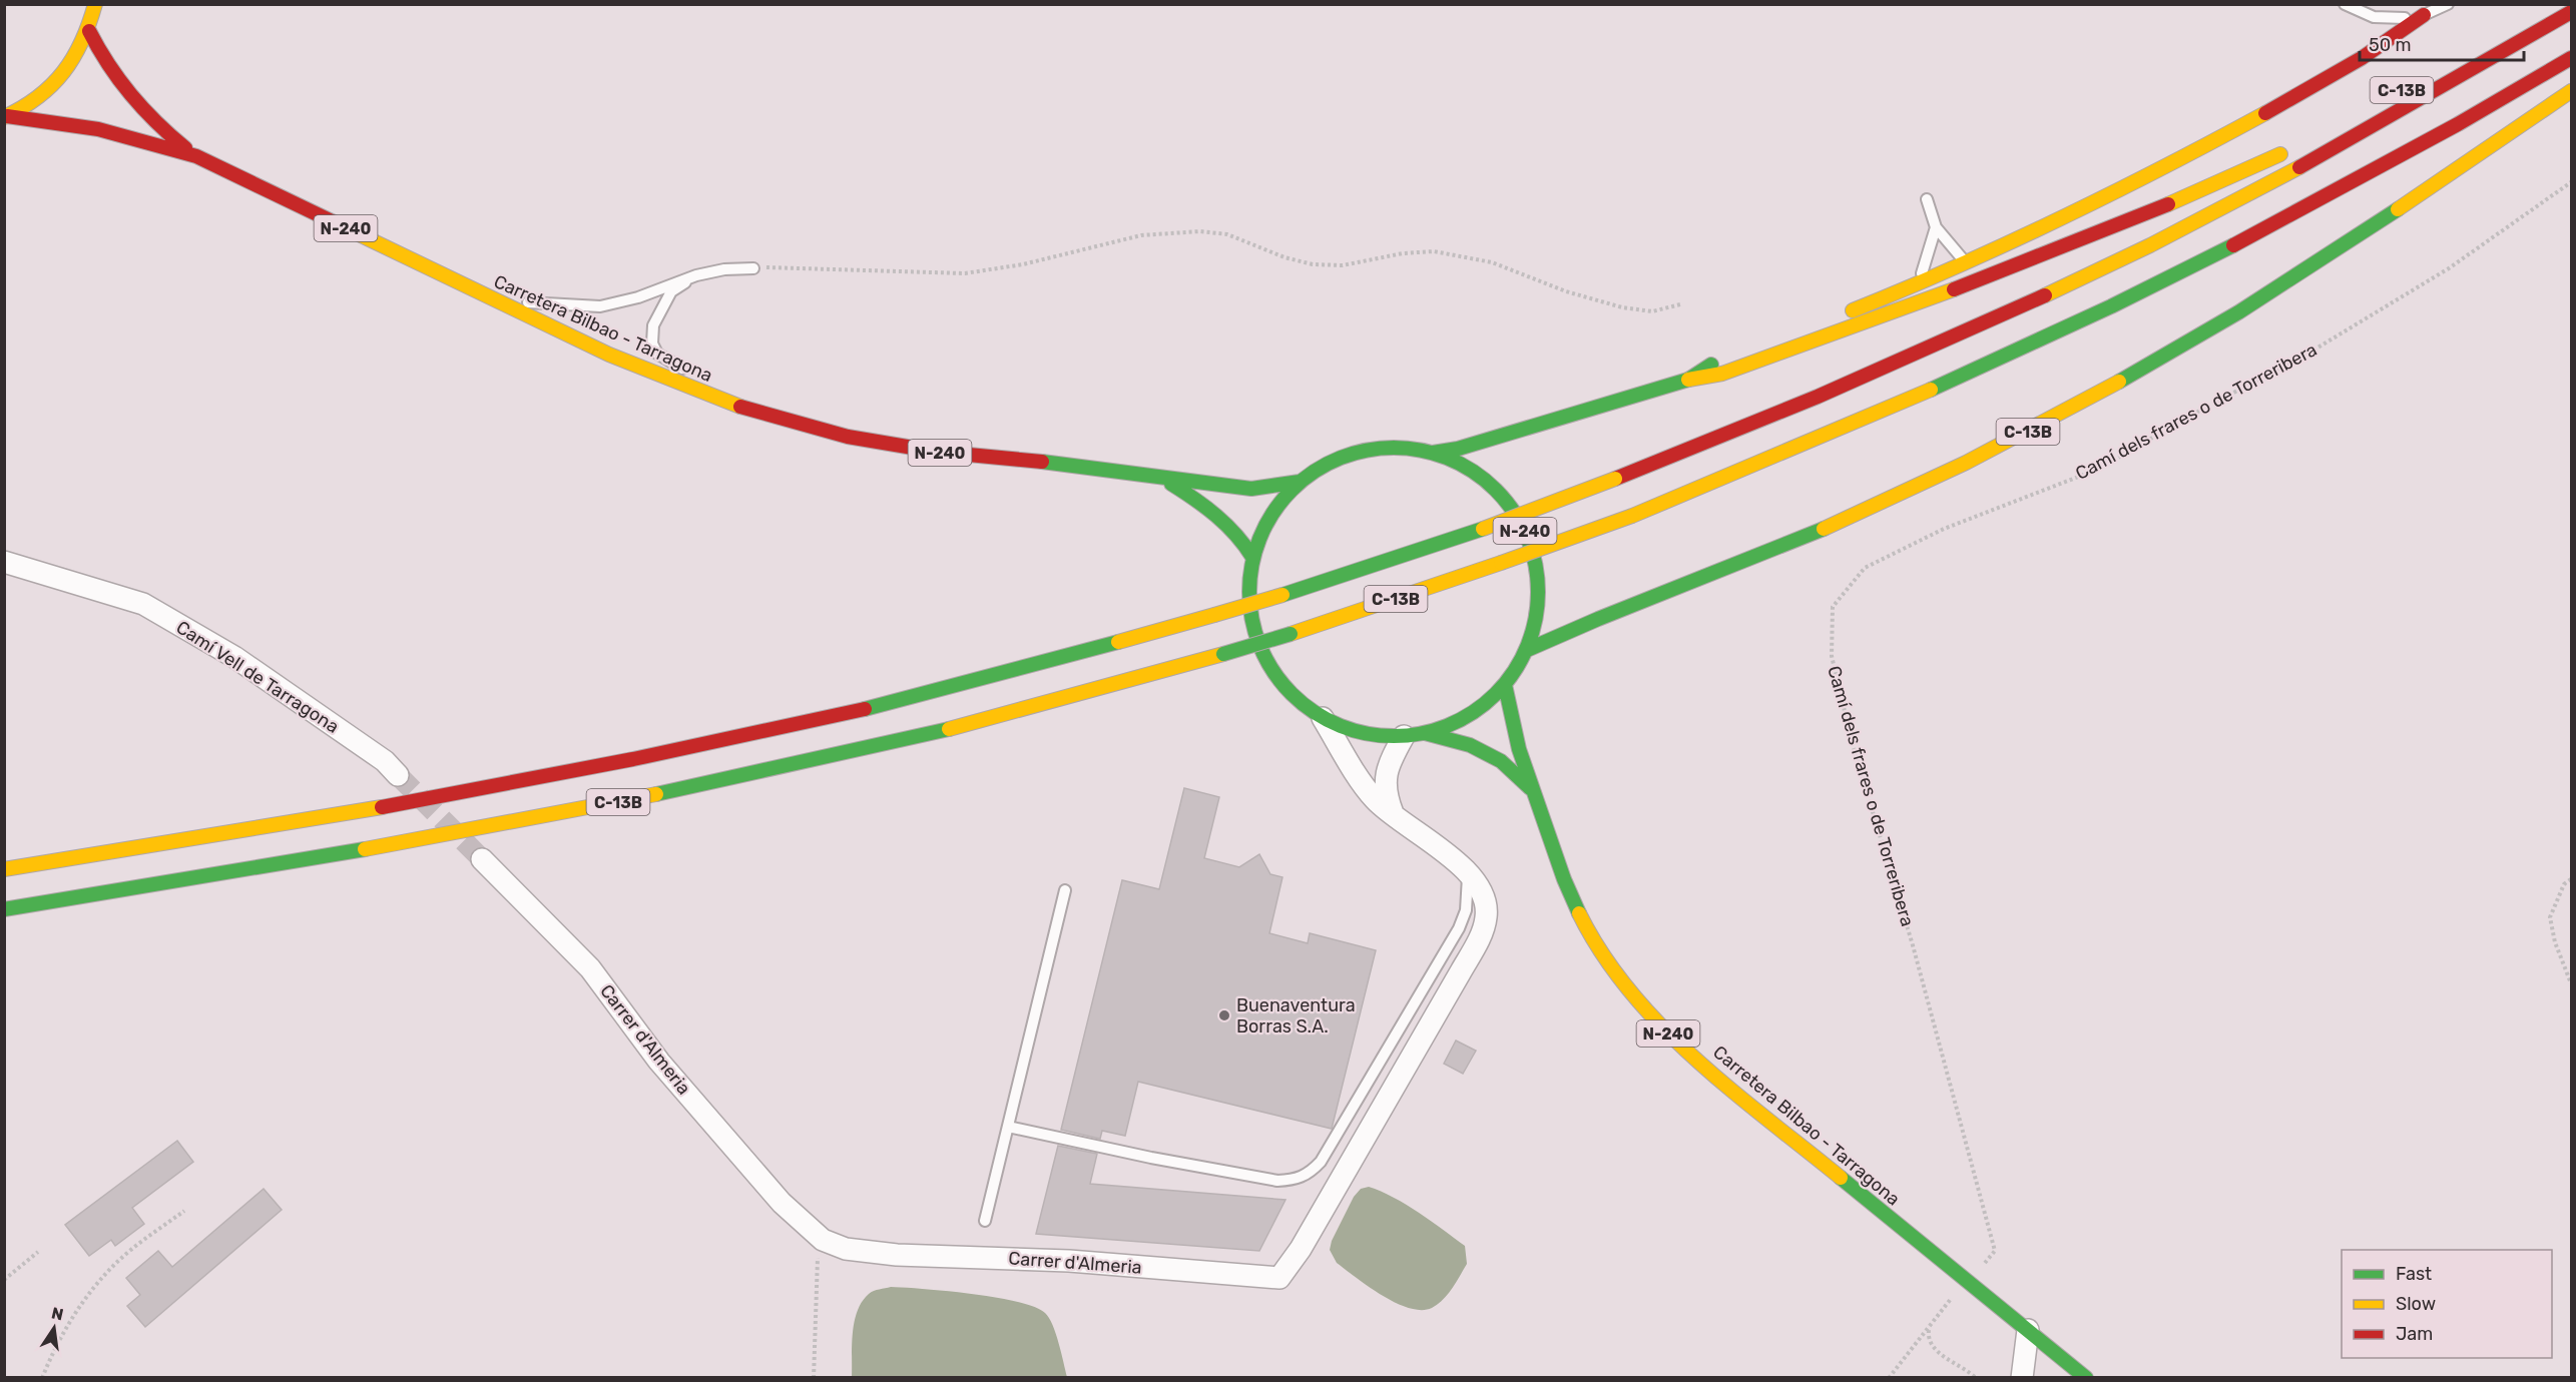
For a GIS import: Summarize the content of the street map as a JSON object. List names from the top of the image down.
{
  "streets": {
    "main road": ["C-13B", "N-240", "Carretera Bilbao - Tarragona"],
    "street": ["Camí Vell de Tarragona", "Carrer d'Almeria"],
    "path": ["Camí dels frares o de Torreribera"]
  },
  "crossings": [
    ["C-13B", "N-240"],
    ["N-240", "Carretera Bilbao - Tarragona"],
    ["N-240", "Carrer d'Almeria"],
    ["Carretera Bilbao - Tarragona", "Camí dels frares o de Torreribera"]
  ],
  "places": ["Buenaventura Borras S.A."],
  "legend": ["Fast", "Slow", "Jam"],
  "scale_bar": "50 m",
  "north": "top"
}
